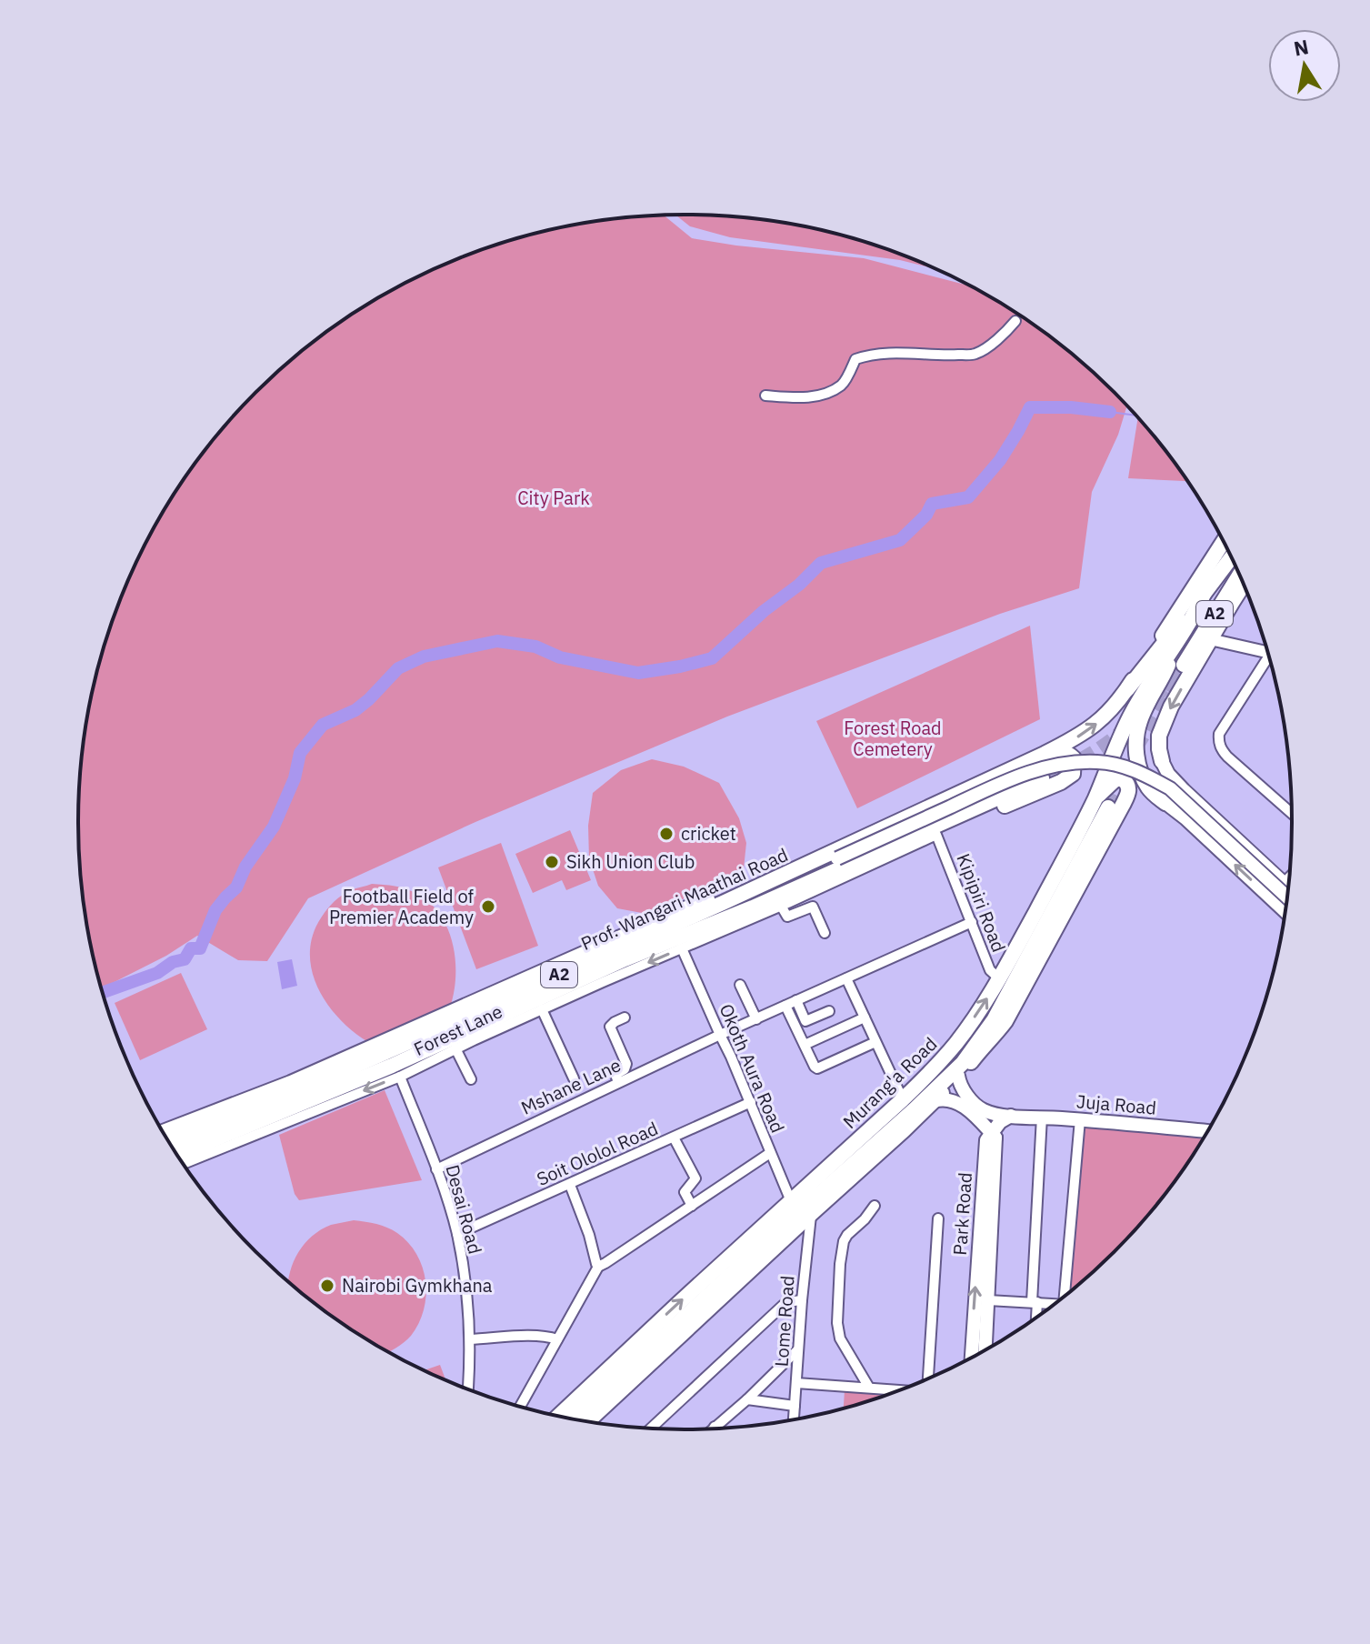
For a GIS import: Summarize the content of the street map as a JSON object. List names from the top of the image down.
{
  "streets": {
    "main road": [
      "A2",
      "Prof. Wangari Maathai Road",
      "Murang'a Road",
      "Juja Road",
      "Park Road"
    ],
    "street": [
      "Kipipiri Road",
      "Forest Lane",
      "Okoth Aura Road",
      "Mshane Lane",
      "Soit Ololol Road",
      "Desai Road",
      "Lome Road"
    ]
  },
  "crossings": [
    ["Prof. Wangari Maathai Road", "Murang'a Road"],
    ["Kipipiri Road", "Murang'a Road"],
    ["Kipipiri Road", "Mshane Lane"],
    ["Forest Lane", "Okoth Aura Road"],
    ["Forest Lane", "Desai Road"],
    ["Okoth Aura Road", "Murang'a Road"],
    ["Okoth Aura Road", "Mshane Lane"],
    ["Okoth Aura Road", "Soit Ololol Road"],
    ["Murang'a Road", "Juja Road"],
    ["Murang'a Road", "Lome Road"],
    ["Mshane Lane", "Desai Road"],
    ["Soit Ololol Road", "Desai Road"]
  ],
  "one_way": ["Forest Lane"],
  "parks": ["City Park", "Forest Road Cemetery"],
  "places": [
    "cricket",
    "Sikh Union Club",
    "Football Field of Premier Academy",
    "Nairobi Gymkhana"
  ],
  "north": "top"
}
